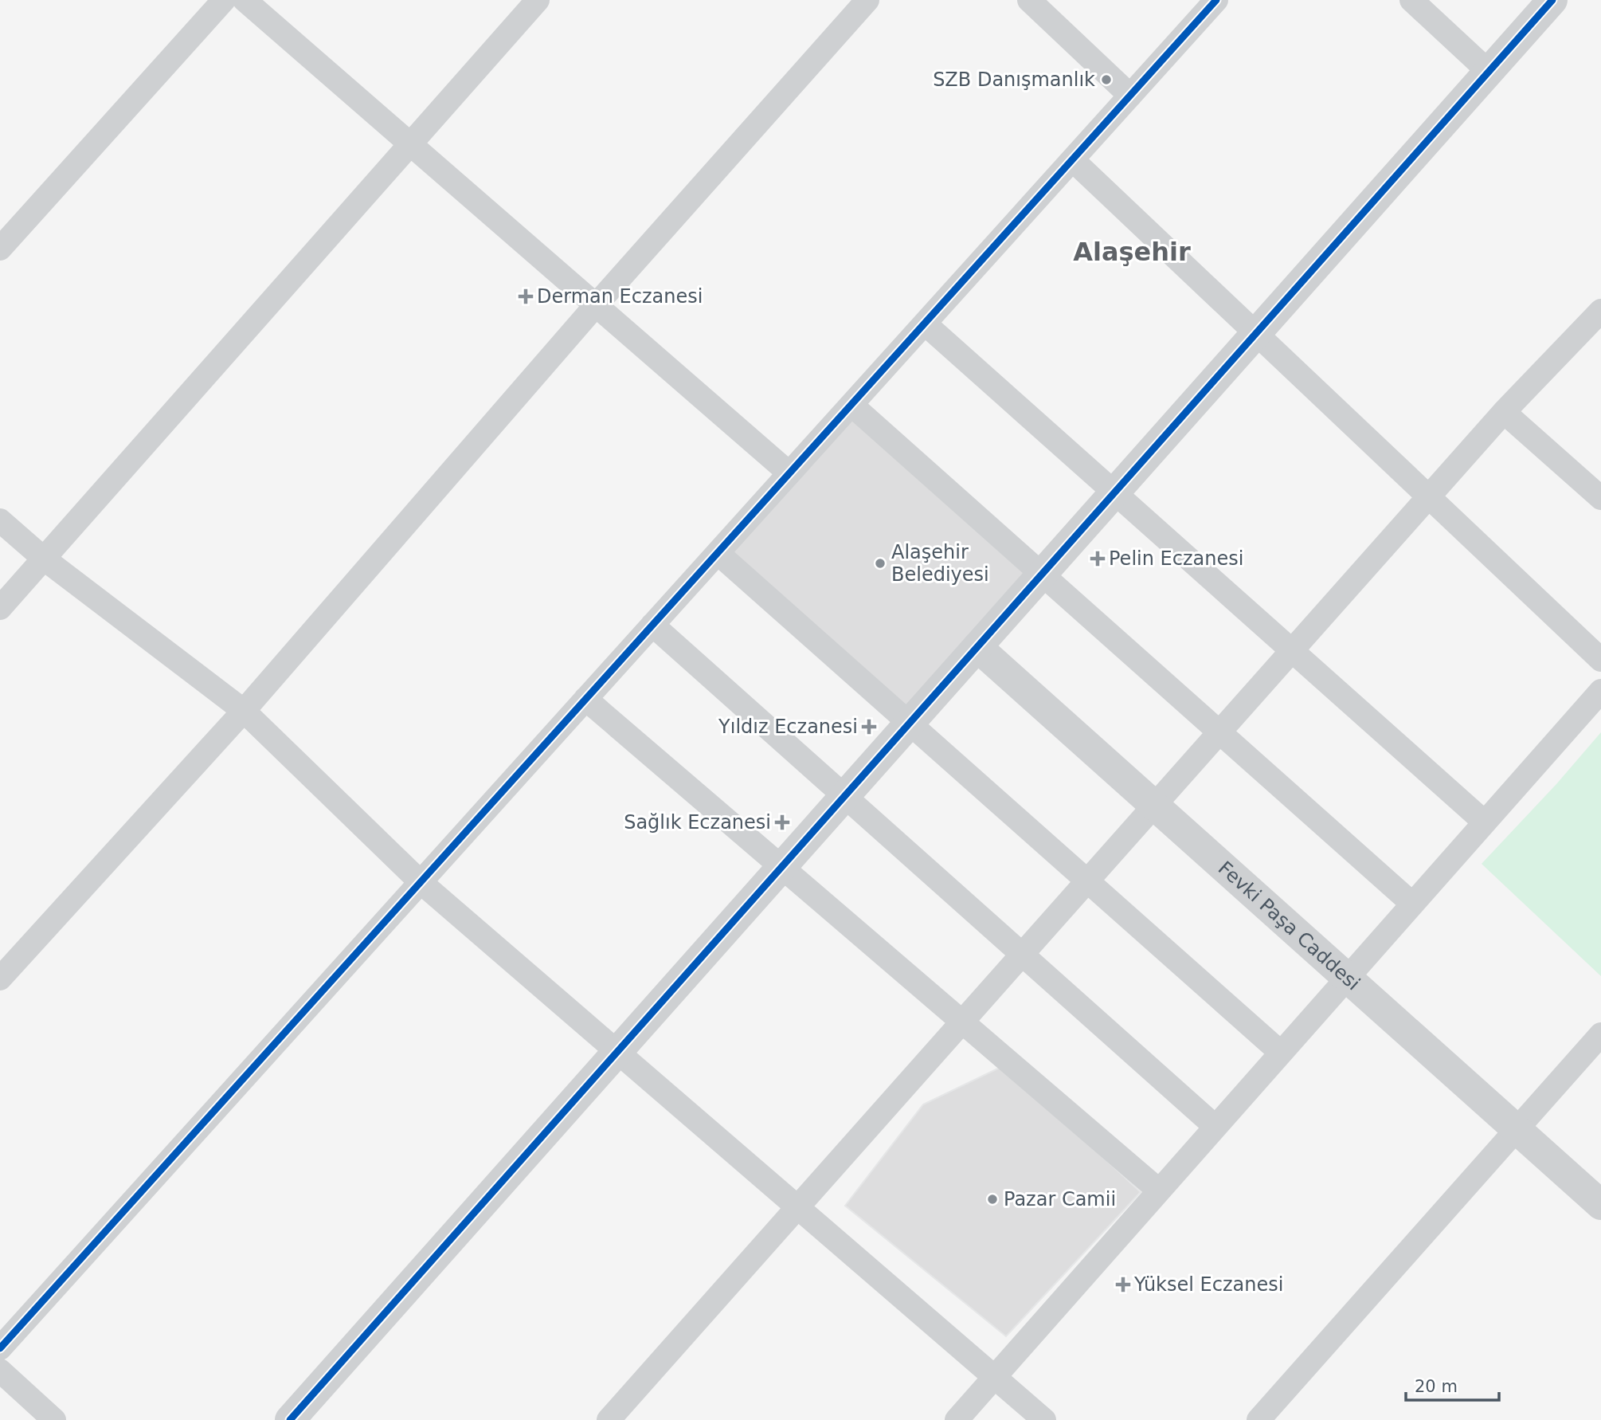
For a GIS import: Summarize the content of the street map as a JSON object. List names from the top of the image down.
{
  "streets": {
    "street": ["Fevki Paşa Caddesi"]
  },
  "districts": ["Alaşehir"],
  "places": {
    "other": ["SZB Danışmanlık", "Alaşehir Belediyesi", "Pazar Camii"],
    "health": [
      "Derman Eczanesi",
      "Pelin Eczanesi",
      "Yıldız Eczanesi",
      "Sağlık Eczanesi",
      "Yüksel Eczanesi"
    ]
  },
  "scale_bar": "20 m"
}
